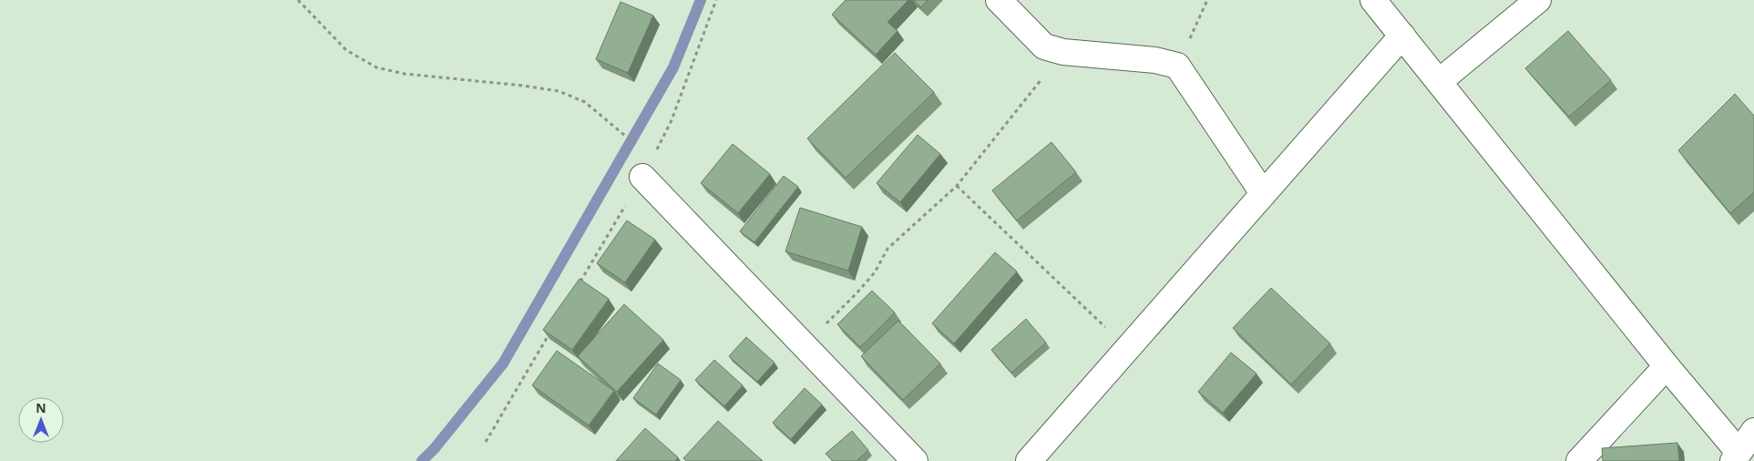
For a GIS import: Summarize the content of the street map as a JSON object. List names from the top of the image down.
{
  "north": "top"
}
